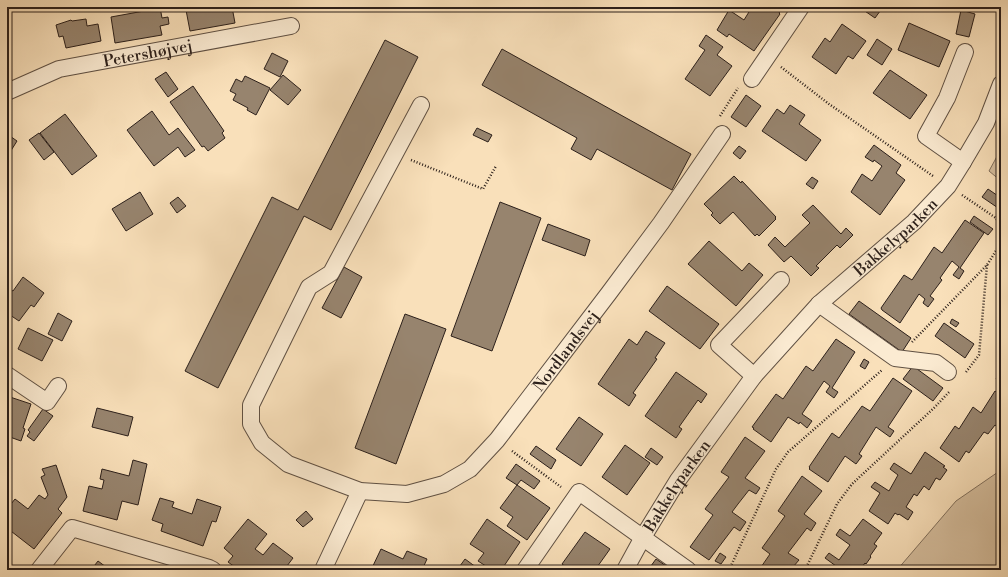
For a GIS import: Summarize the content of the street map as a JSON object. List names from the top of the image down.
{
  "streets": {
    "street": ["Petershøjvej", "Bakkelyparken", "Nordlandsvej"]
  }
}
